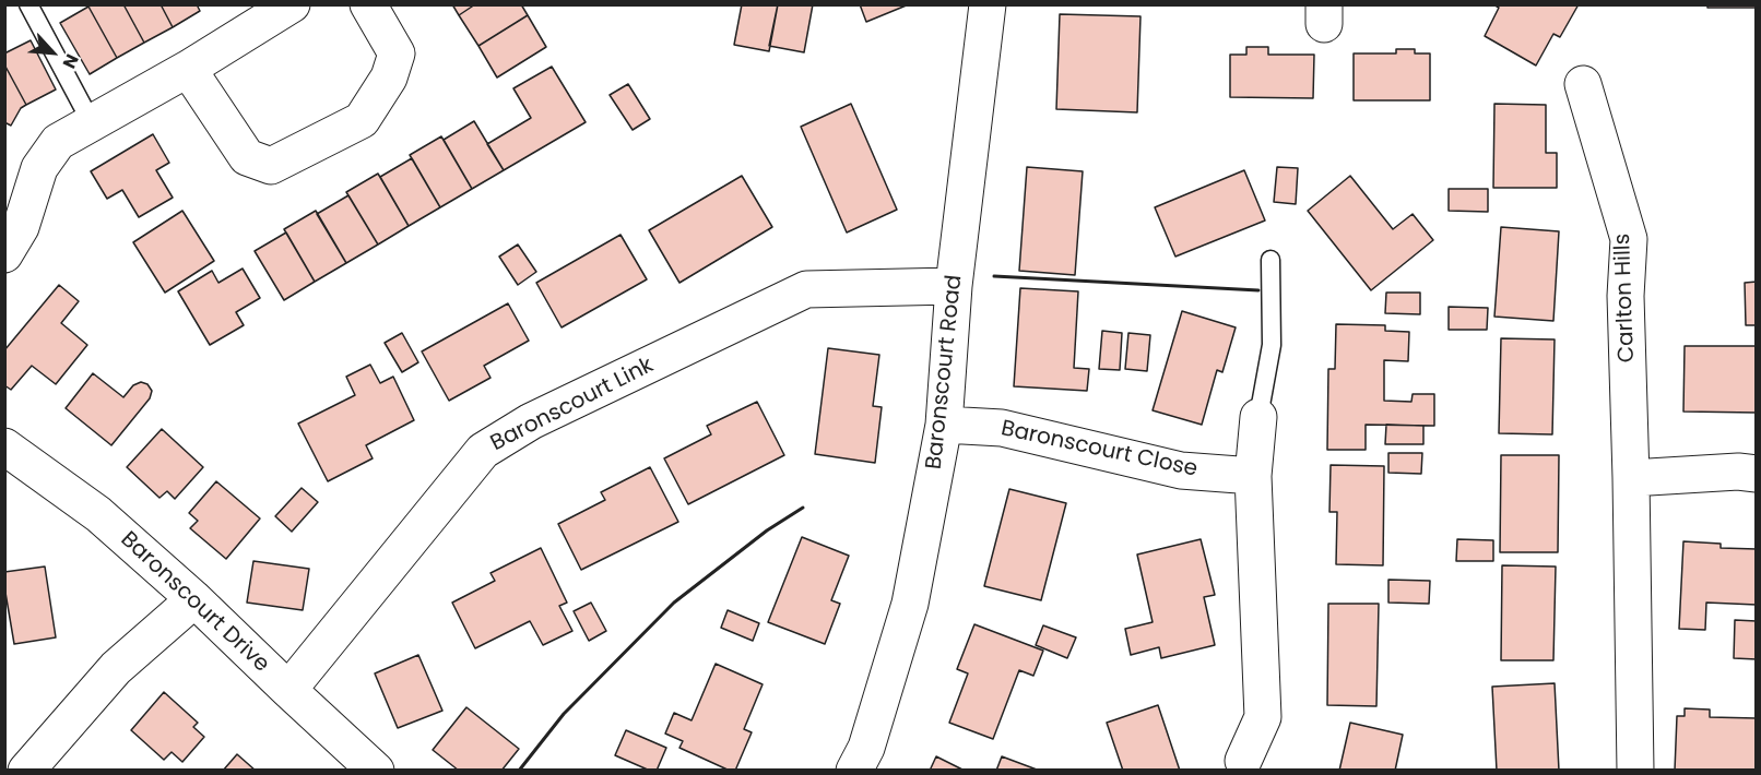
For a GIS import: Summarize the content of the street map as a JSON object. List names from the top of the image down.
{
  "streets": {
    "street": [
      "Carlton Hills",
      "Baronscourt Road",
      "Baronscourt Link",
      "Baronscourt Close",
      "Baronscourt Drive"
    ]
  },
  "crossings": [
    ["Baronscourt Road", "Baronscourt Link"],
    ["Baronscourt Road", "Baronscourt Close"],
    ["Baronscourt Link", "Baronscourt Drive"]
  ],
  "north": "bottom right"
}
